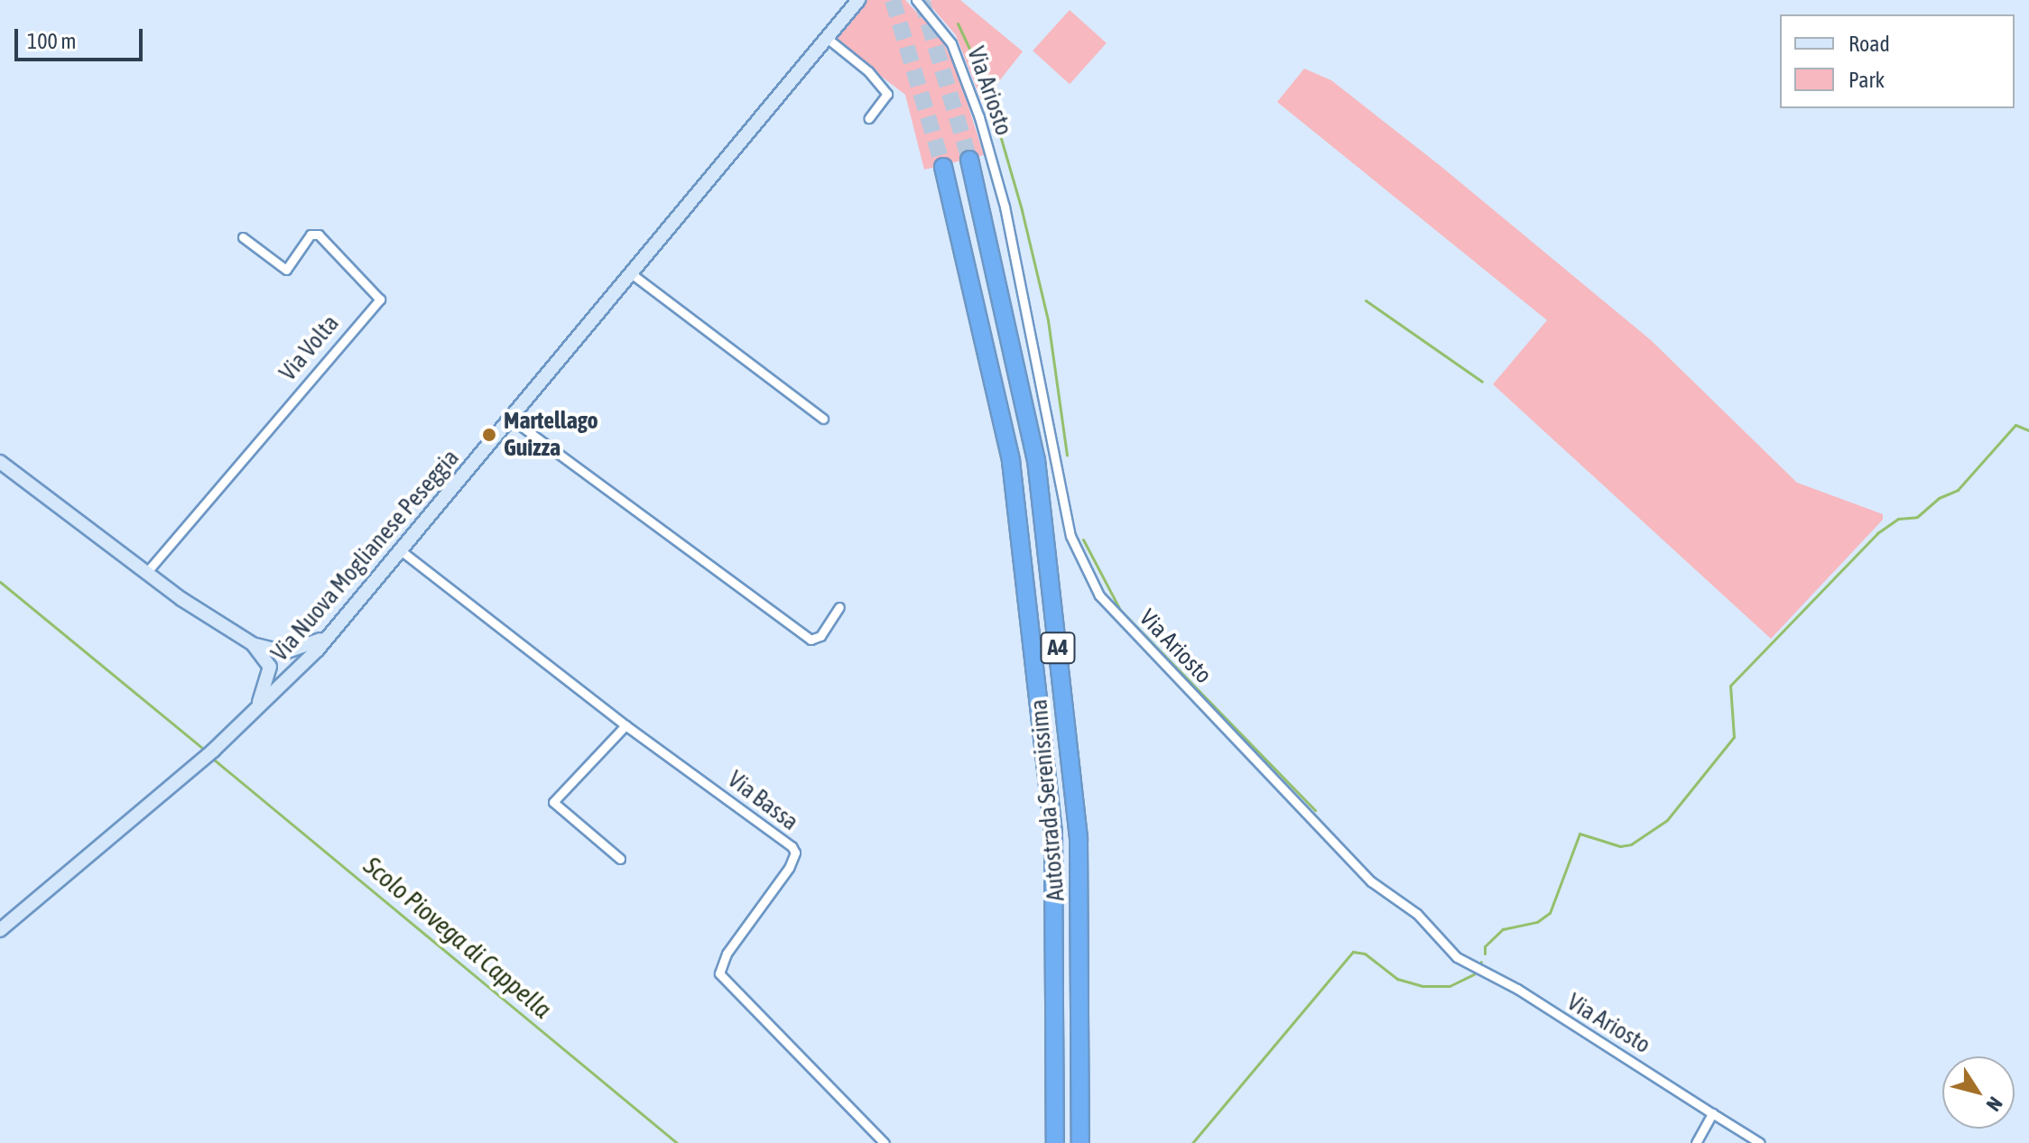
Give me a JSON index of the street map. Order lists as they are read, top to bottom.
{
  "streets": {
    "highway": ["A4", "Autostrada Serenissima"],
    "main road": ["Via Nuova Moglianese Peseggia"],
    "street": ["Via Ariosto", "Via Volta", "Via Bassa"]
  },
  "crossings": [
    ["Via Nuova Moglianese Peseggia", "Via Bassa"]
  ],
  "water": ["Scolo Piovega di Cappella"],
  "places": ["Martellago Guizza"],
  "legend": ["Road", "Park"],
  "scale_bar": "100 m",
  "north": "bottom right"
}
